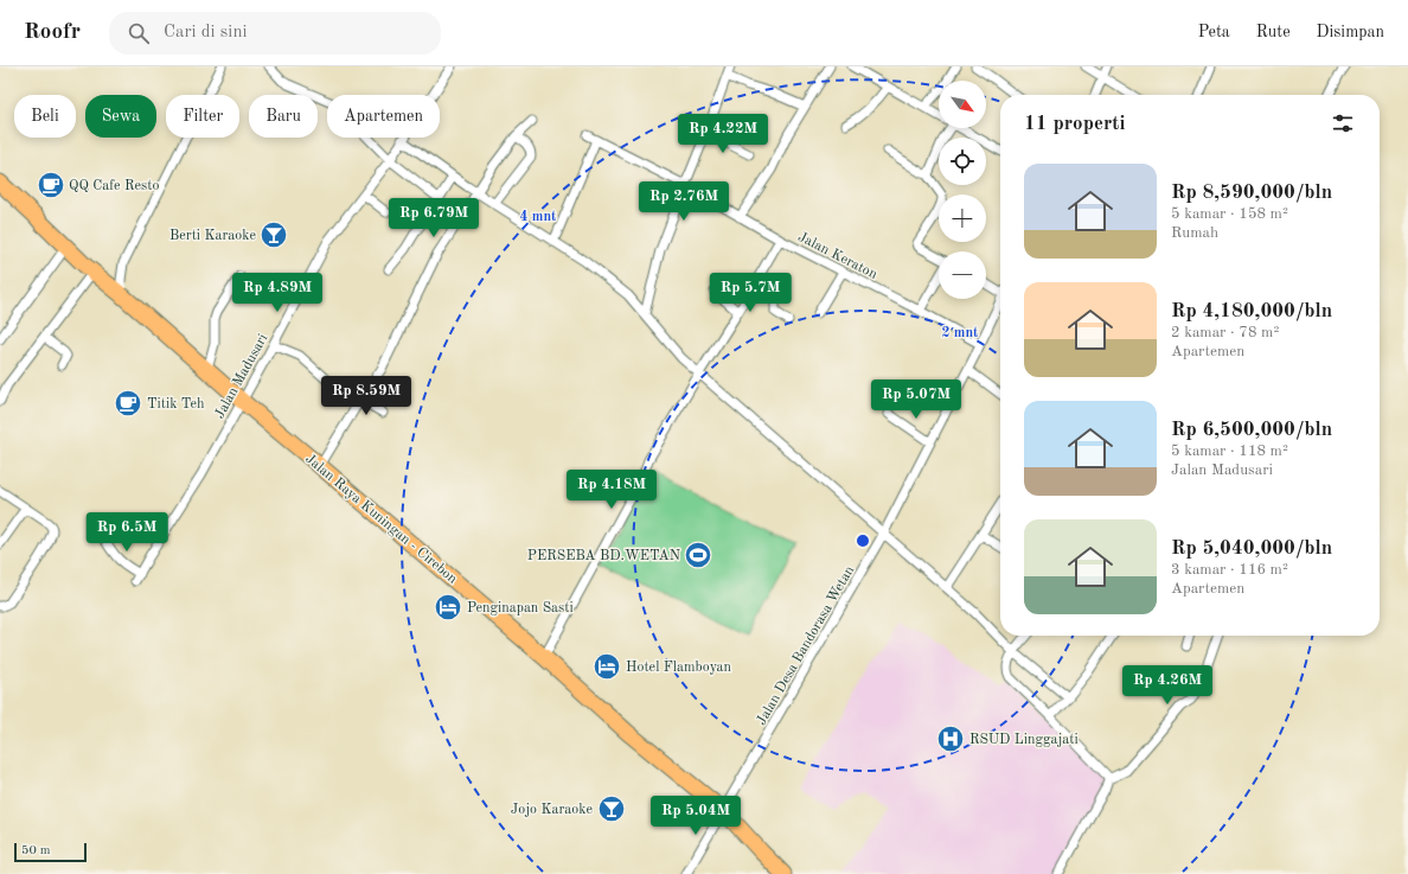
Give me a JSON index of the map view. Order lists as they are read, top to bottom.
{
  "streets": {
    "highway": ["Jalan Raya Kuningan - Cirebon"],
    "street": ["Jalan Keraton", "Jalan Madusari", "Jalan Desa Bandorasa Wetan"]
  },
  "crossings": [
    ["Jalan Keraton", "Jalan Desa Bandorasa Wetan"],
    ["Jalan Madusari", "Jalan Raya Kuningan - Cirebon"],
    ["Jalan Raya Kuningan - Cirebon", "Jalan Desa Bandorasa Wetan"]
  ],
  "places": {
    "cafe": ["QQ Cafe Resto", "Titik Teh"],
    "bar": ["Berti Karaoke", "Jojo Karaoke"],
    "sports": ["PERSEBA BD.WETAN"],
    "hotel": ["Penginapan Sasti", "Hotel Flamboyan"],
    "hospital": ["RSUD Linggajati"]
  },
  "scale_bar": "50 m",
  "north": "bottom right",
  "page": {
    "header": "Roofr",
    "search": "Cari di sini",
    "nav": ["Peta", "Rute", "Disimpan"],
    "map_buttons": ["+", "−"],
    "chip": [
      "Beli",
      "Sewa",
      "Filter",
      "Baru",
      "Apartemen"
    ],
    "heading": "11 properti",
    "price": [
      "Rp 4.22M",
      "Rp 2.76M",
      "Rp 6.79M",
      "Rp 4.89M",
      "Rp 5.7M",
      "Rp 8.59M",
      "Rp 5.07M",
      "Rp 4.18M",
      "Rp 6.5M",
      "Rp 4.26M",
      "Rp 5.04M"
    ],
    "list": [
      {
        "name": "Rp 8,590,000/bln",
        "note": "5 kamar · 158 m² · Rumah"
      },
      {
        "name": "Rp 4,180,000/bln",
        "note": "2 kamar · 78 m² · Apartemen"
      },
      {
        "name": "Rp 6,500,000/bln",
        "note": "5 kamar · 118 m² · Jalan Madusari"
      },
      {
        "name": "Rp 5,040,000/bln",
        "note": "3 kamar · 116 m² · Apartemen"
      }
    ],
    "scale": "50 m"
  },
  "rings": ["4 mnt", "2 mnt"]
}
